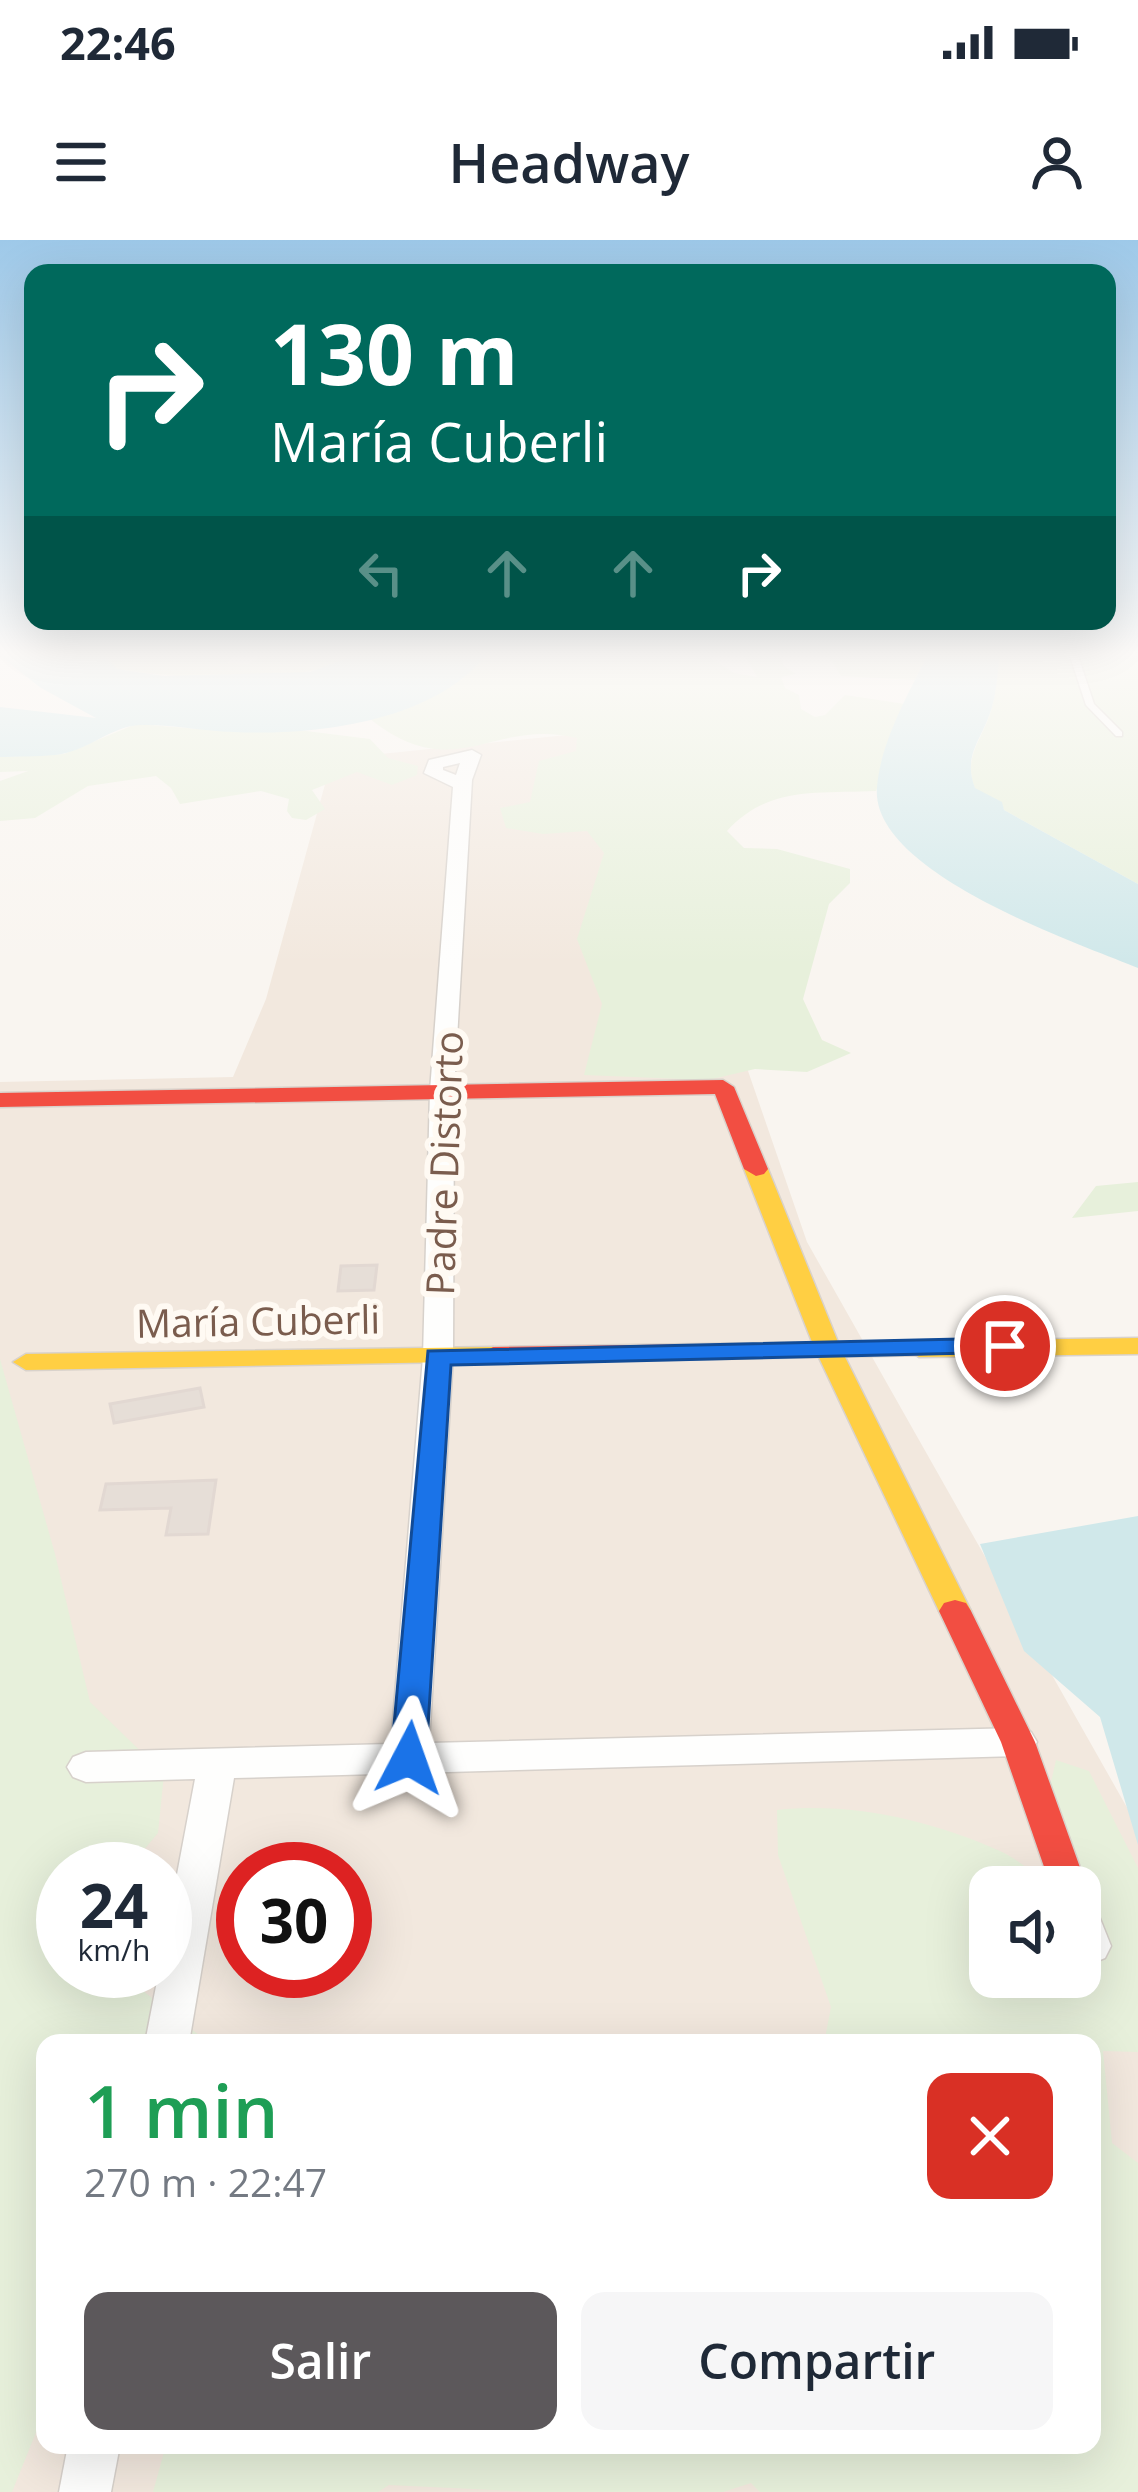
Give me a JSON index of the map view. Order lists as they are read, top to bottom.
{
  "streets": {
    "street": ["Padre Distorto", "María Cuberli"]
  },
  "crossings": [
    ["Padre Distorto", "María Cuberli"]
  ],
  "page": {
    "status": "22:46",
    "header": "Headway",
    "turn": ["130 m", "María Cuberli"],
    "speed": "24 km/h",
    "limit": "30",
    "heading": ["1 min", "270 m · 22:47"],
    "buttons": ["Salir", "Compartir"]
  }
}
